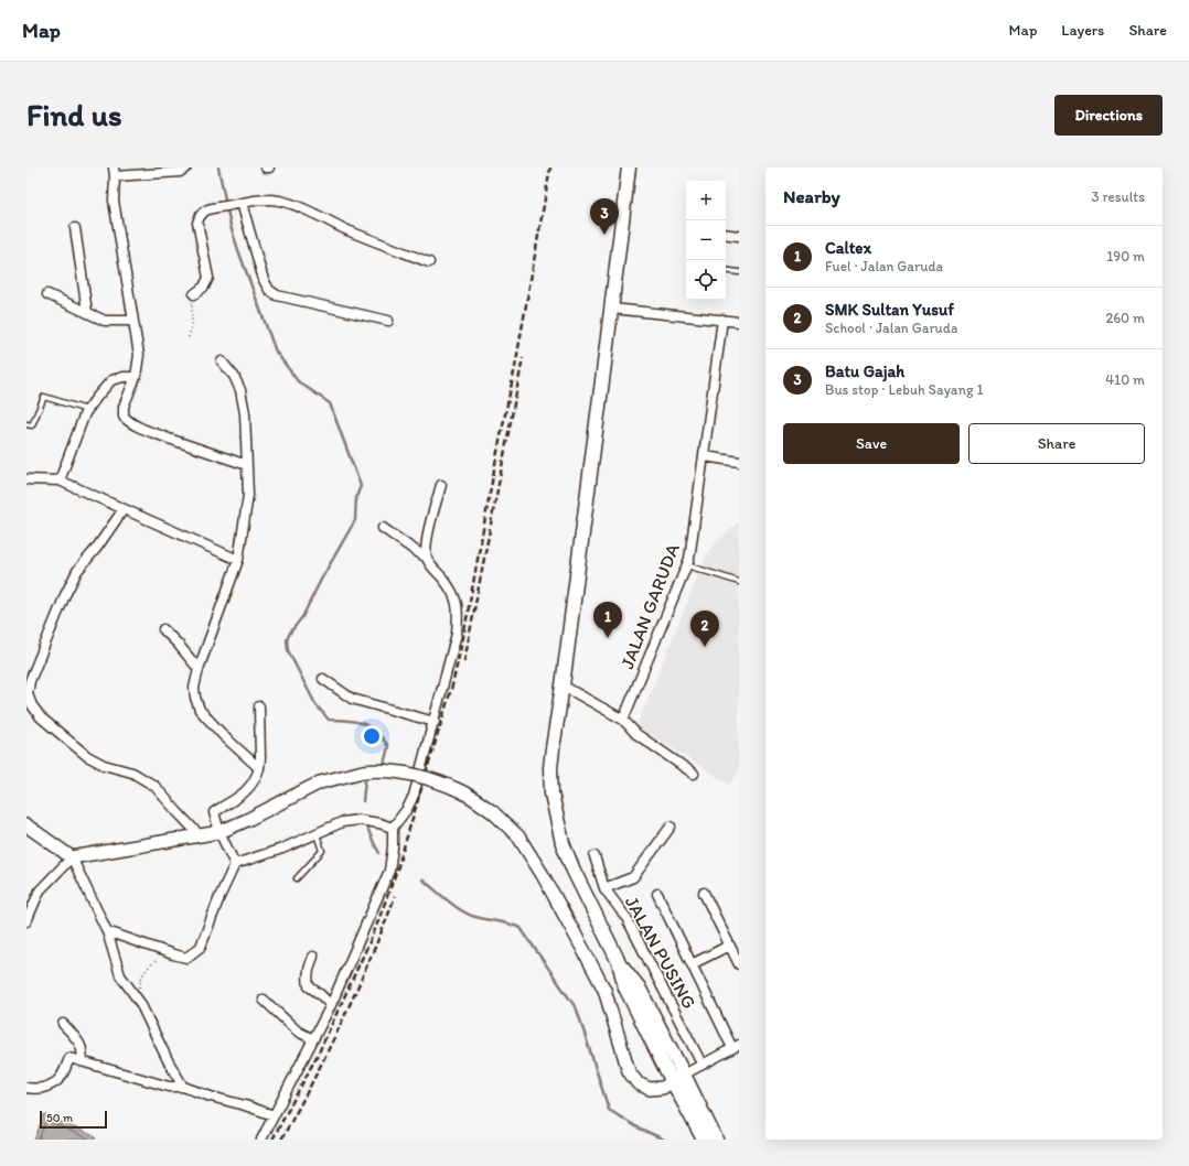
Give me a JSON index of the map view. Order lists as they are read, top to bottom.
{
  "streets": {
    "street": ["JALAN GARUDA", "JALAN PUSING"]
  },
  "scale_bar": "50 m",
  "page": {
    "header": "Map",
    "nav": ["Map", "Layers", "Share"],
    "buttons": [
      "Directions",
      ["Save", "Share"]
    ],
    "title": "Find us",
    "heading": ["Nearby", "3 results"],
    "map_buttons": ["+", "−"],
    "pins": ["3", "1", "2"],
    "list": [
      {
        "mark": "1",
        "name": "Caltex",
        "note": "Fuel · Jalan Garuda",
        "value": "190 m"
      },
      {
        "mark": "2",
        "name": "SMK Sultan Yusuf",
        "note": "School · Jalan Garuda",
        "value": "260 m"
      },
      {
        "mark": "3",
        "name": "Batu Gajah",
        "note": "Bus stop · Lebuh Sayang 1",
        "value": "410 m"
      }
    ],
    "scale": "50 m"
  }
}
